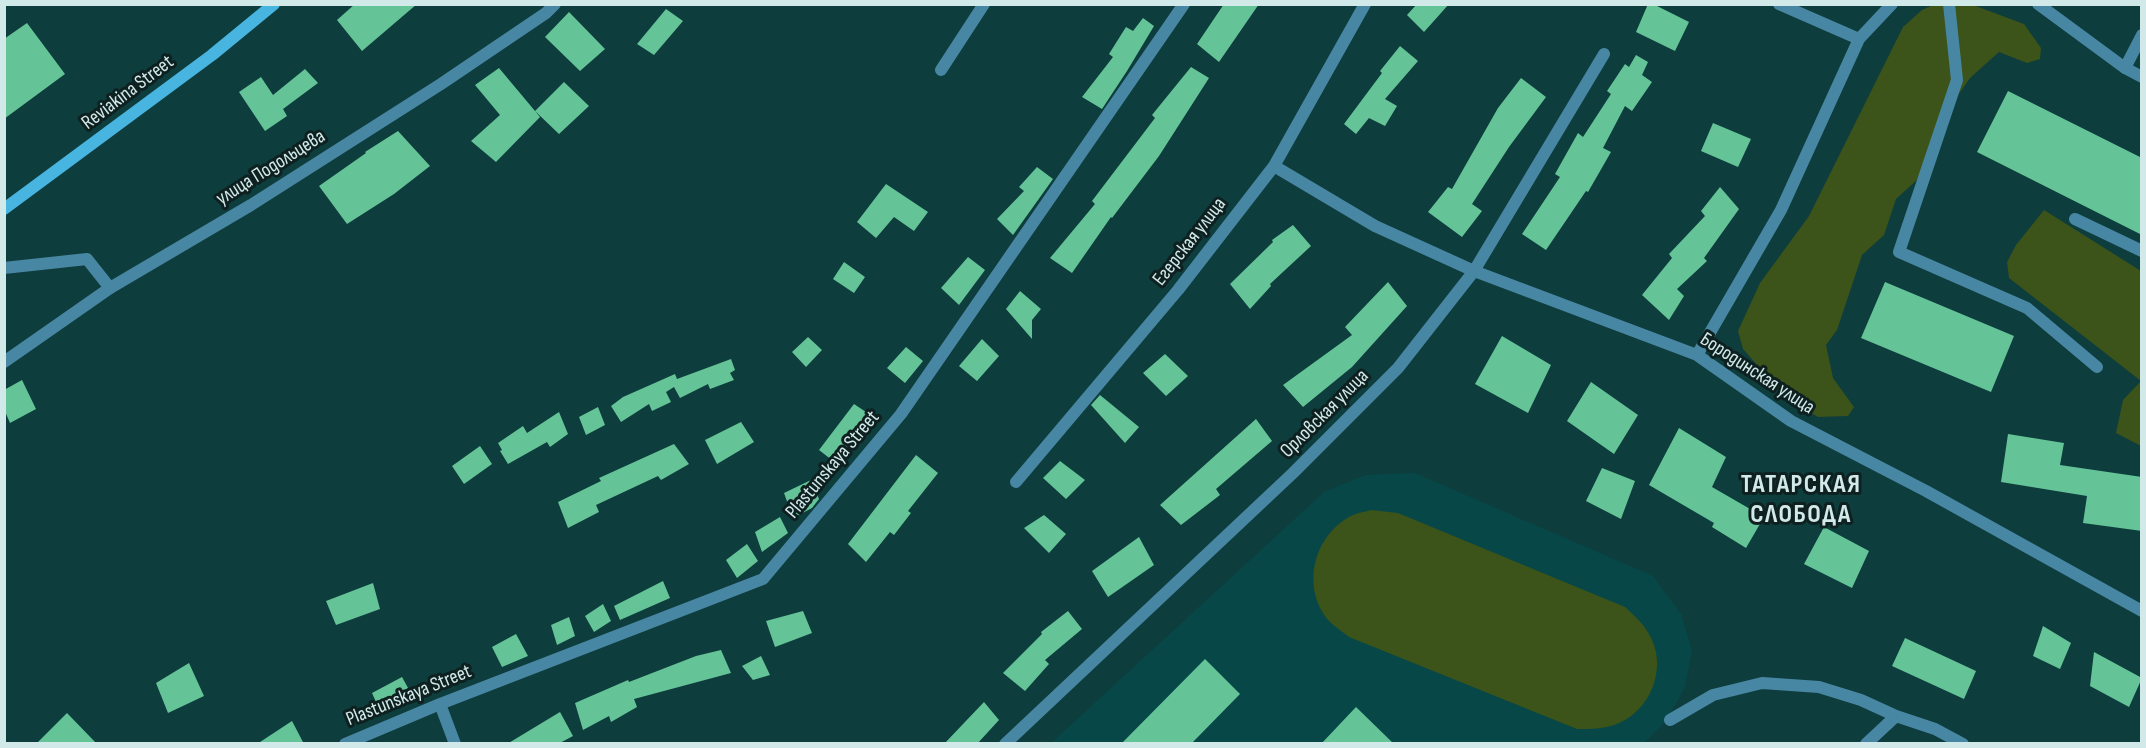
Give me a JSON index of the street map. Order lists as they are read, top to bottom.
{
  "streets": {
    "main road": ["Reviakina Street"],
    "street": [
      "улица Подольцева",
      "Егерская улица",
      "Бородинская улица",
      "Орловская улица",
      "Plastunskaya Street"
    ]
  },
  "crossings": [
    ["Егерская улица", "Бородинская улица"],
    ["Бородинская улица", "Орловская улица"]
  ],
  "districts": ["ТАТАРСКАЯ СЛОБОДА"]
}
